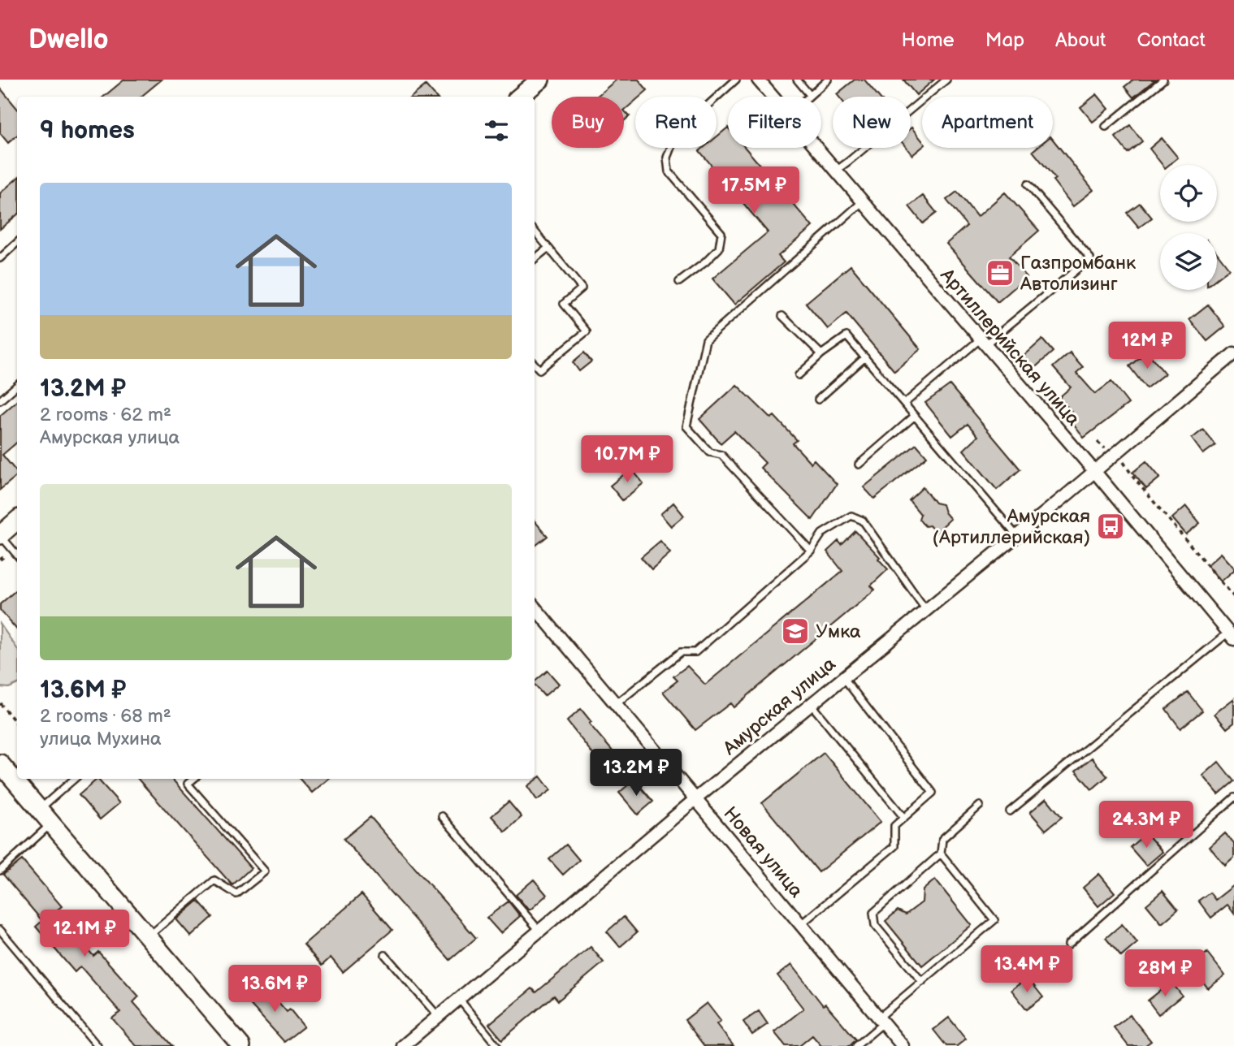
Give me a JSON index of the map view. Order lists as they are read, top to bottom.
{
  "streets": {
    "street": ["Артиллерийская улица", "Амурская улица", "Новая улица"]
  },
  "crossings": [
    ["Артиллерийская улица", "Амурская улица"],
    ["Амурская улица", "Новая улица"]
  ],
  "places": {
    "office": ["Газпромбанк Автолизинг"],
    "bus stop": ["Амурская (Артиллерийская)"],
    "school or university": ["Умка"]
  },
  "page": {
    "header": "Dwello",
    "nav": [
      "Home",
      "Map",
      "About",
      "Contact"
    ],
    "chip": [
      "Buy",
      "Rent",
      "Filters",
      "New",
      "Apartment"
    ],
    "heading": "9 homes",
    "list": [
      {
        "name": "13.2M ₽",
        "note": "2 rooms · 62 m² · Амурская улица"
      },
      {
        "name": "13.6M ₽",
        "note": "2 rooms · 68 m² · улица Мухина"
      }
    ],
    "price": [
      "17.5M ₽",
      "12M ₽",
      "10.7M ₽",
      "13.2M ₽",
      "24.3M ₽",
      "12.1M ₽",
      "13.4M ₽",
      "28M ₽",
      "13.6M ₽"
    ]
  }
}
